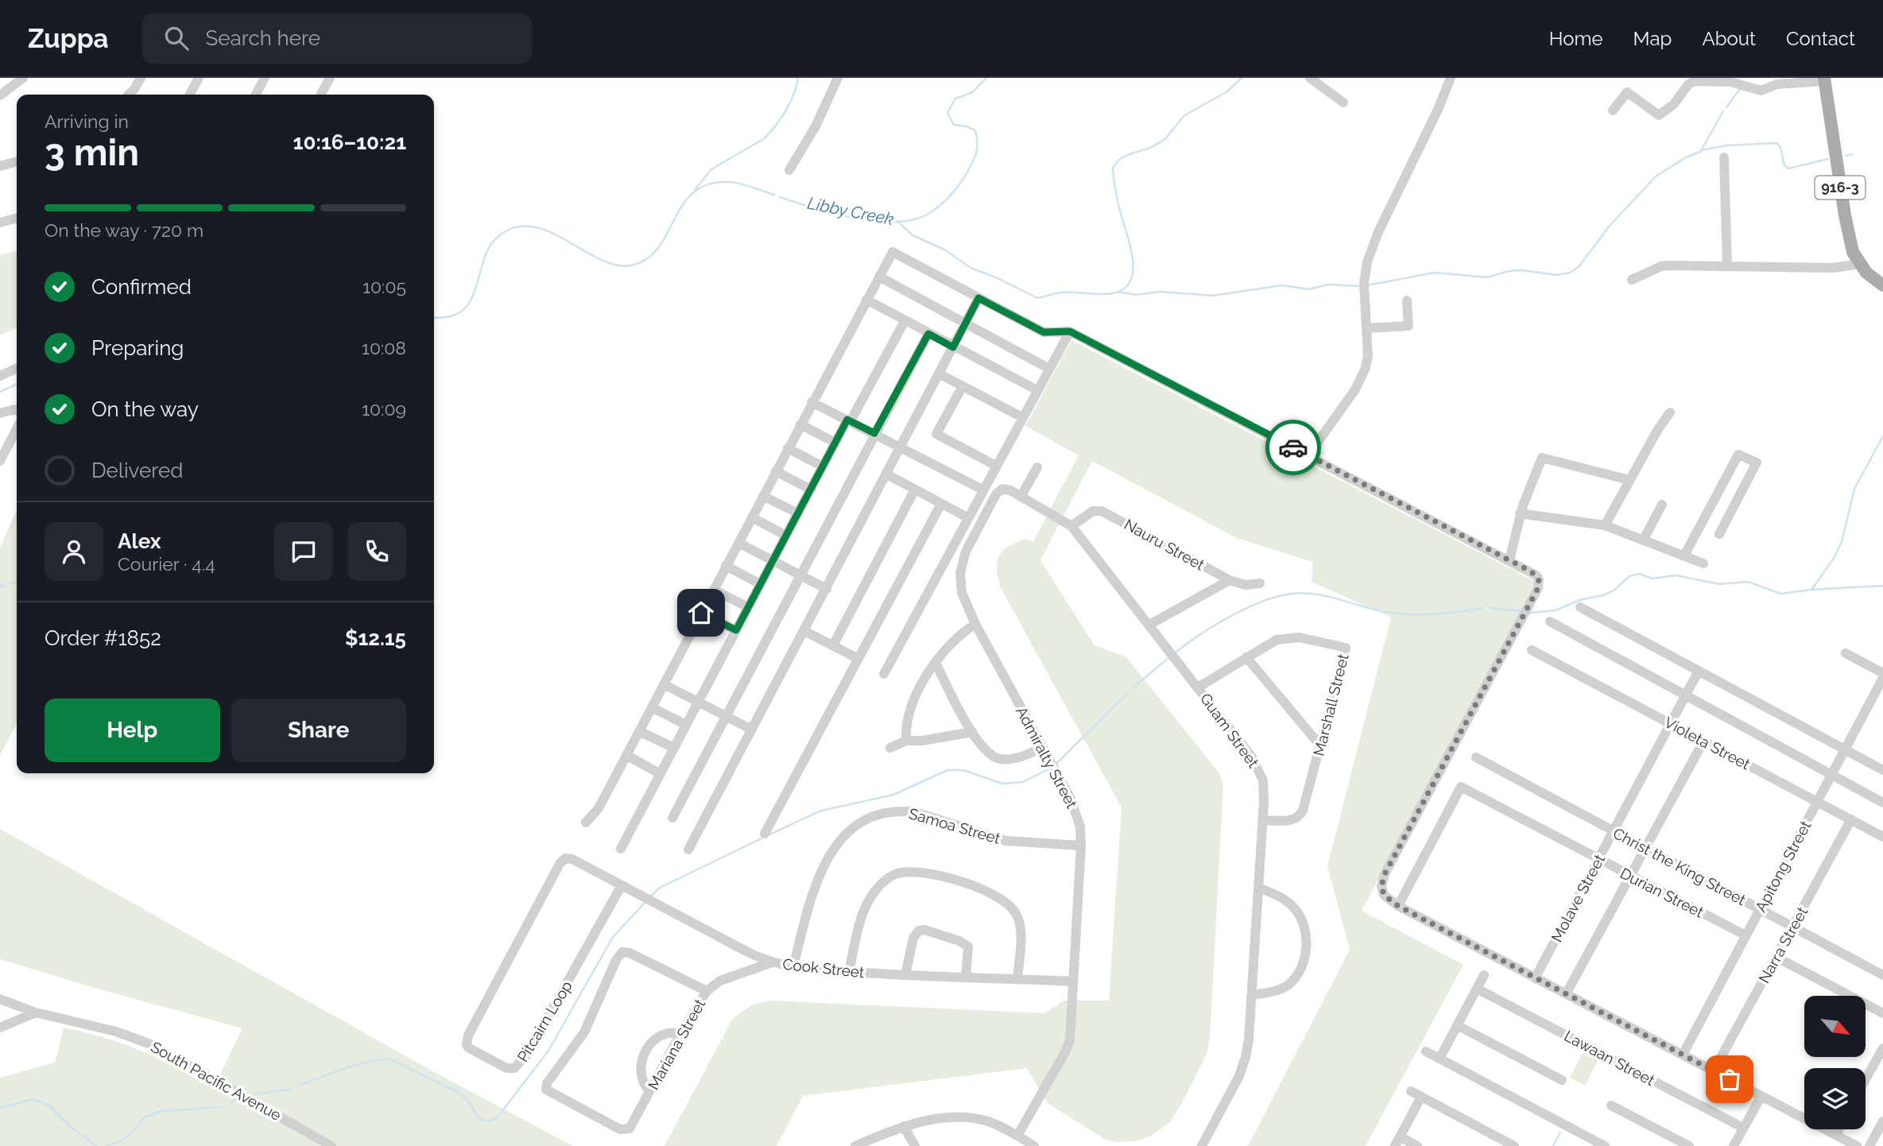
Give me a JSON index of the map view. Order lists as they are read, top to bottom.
{
  "streets": {
    "main road": ["916-3"],
    "street": [
      "Nauru Street",
      "Marshall Street",
      "Guam Street",
      "Violeta Street",
      "Admiralty Street",
      "Samoa Street",
      "Christ the King Street",
      "Apitong Street",
      "Durian Street",
      "Molave Street",
      "Narra Street",
      "Cook Street",
      "Pitcairn Loop",
      "Mariana Street",
      "Lawaan Street",
      "South Pacific Avenue"
    ]
  },
  "crossings": [
    ["Nauru Street", "Guam Street"],
    ["Marshall Street", "Guam Street"],
    ["Guam Street", "Admiralty Street"],
    ["Violeta Street", "Apitong Street"],
    ["Violeta Street", "Molave Street"],
    ["Violeta Street", "Narra Street"],
    ["Admiralty Street", "Samoa Street"],
    ["Admiralty Street", "Cook Street"],
    ["Samoa Street", "Cook Street"],
    ["Christ the King Street", "Apitong Street"],
    ["Christ the King Street", "Molave Street"],
    ["Christ the King Street", "Narra Street"],
    ["Apitong Street", "Durian Street"],
    ["Durian Street", "Molave Street"],
    ["Cook Street", "Pitcairn Loop"],
    ["Cook Street", "Mariana Street"]
  ],
  "water": ["Libby Creek"],
  "north": "bottom right",
  "page": {
    "header": "Zuppa",
    "search": "Search here",
    "nav": [
      "Home",
      "Map",
      "About",
      "Contact"
    ],
    "heading": ["3 min", "Arriving in", "10:16–10:21"],
    "panel": [
      "Alex",
      "Courier · 4.4",
      "Order #1852",
      "$12.15"
    ],
    "bar": "On the way · 720 m",
    "list": [
      ["Confirmed", "10:05"],
      ["Preparing", "10:08"],
      ["On the way", "10:09"],
      "Delivered"
    ],
    "buttons": ["Help", "Share"]
  }
}
